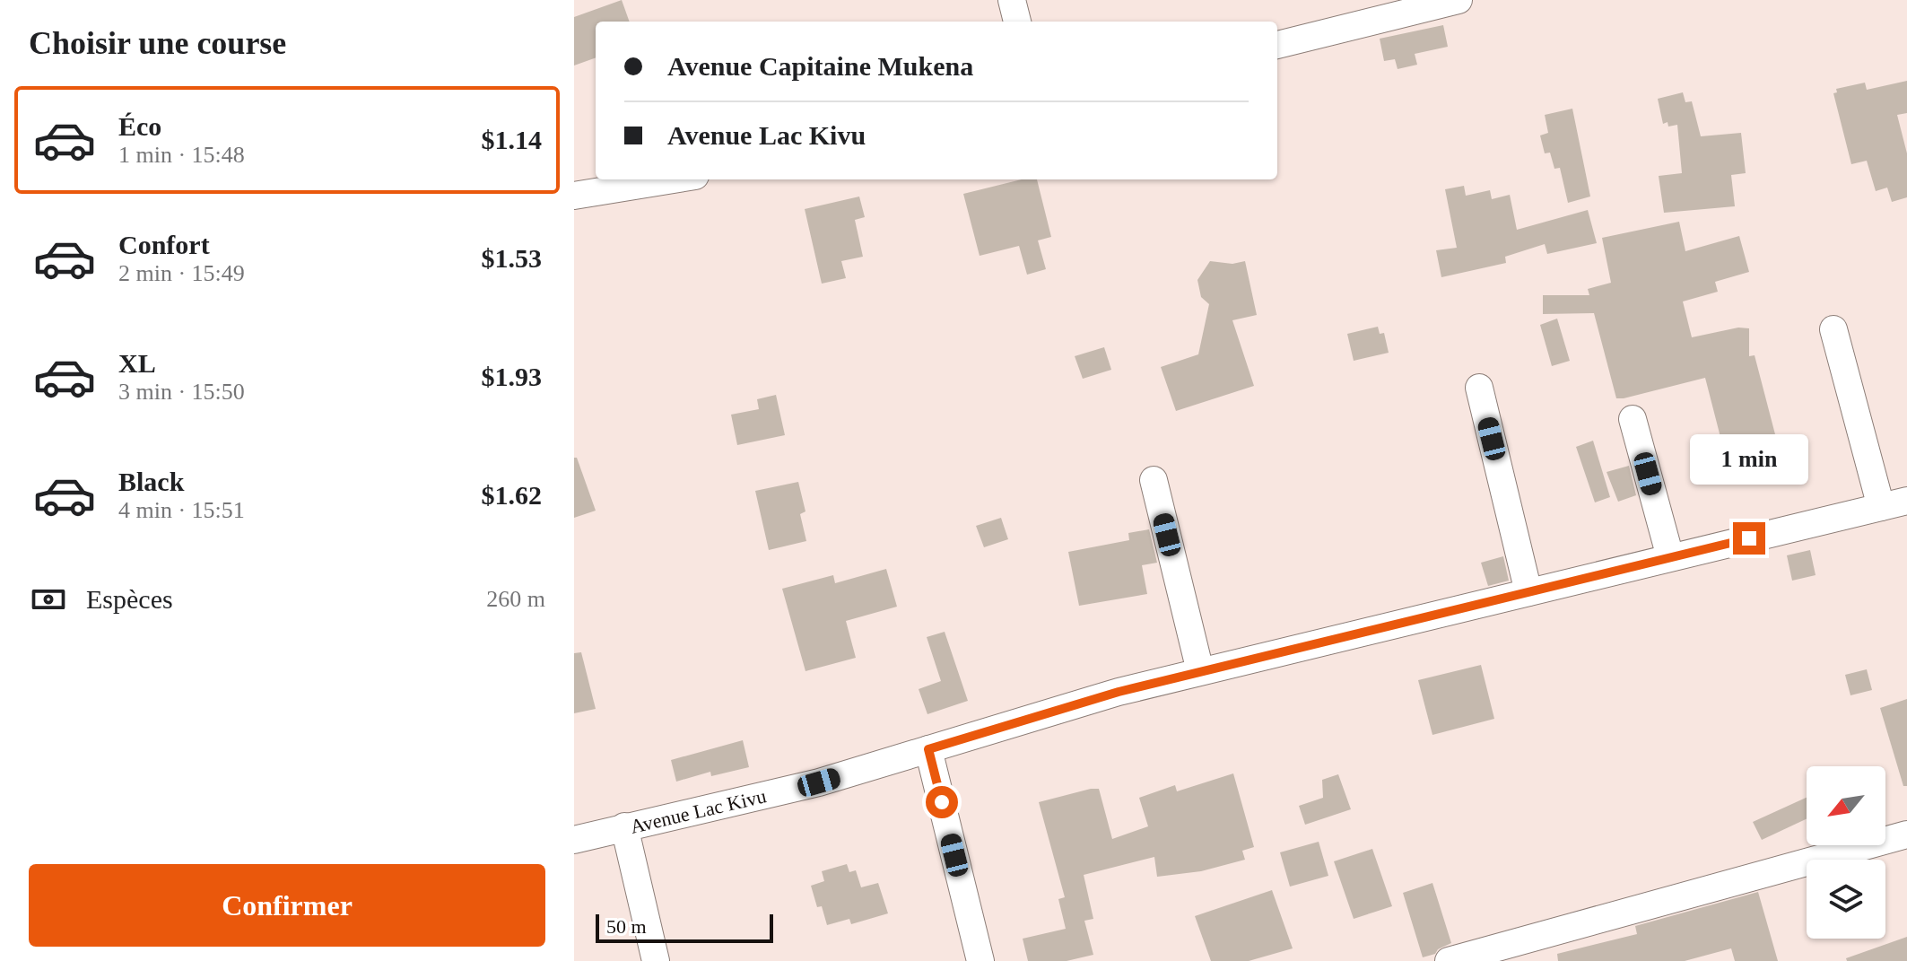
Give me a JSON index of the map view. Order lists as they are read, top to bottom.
{
  "streets": {
    "street": ["Avenue Lac Kivu"]
  },
  "scale_bar": "50 m",
  "north": "bottom left",
  "page": {
    "heading": "Choisir une course",
    "banner": ["Avenue Capitaine Mukena", "Avenue Lac Kivu"],
    "list": [
      {
        "name": "Éco",
        "note": "1 min · 15:48",
        "value": "$1.14"
      },
      {
        "name": "Confort",
        "note": "2 min · 15:49",
        "value": "$1.53"
      },
      {
        "name": "XL",
        "note": "3 min · 15:50",
        "value": "$1.93"
      },
      {
        "name": "Black",
        "note": "4 min · 15:51",
        "value": "$1.62"
      }
    ],
    "bubble": "1 min",
    "pay": ["Espèces", "260 m"],
    "buttons": "Confirmer",
    "scale": "50 m"
  }
}
